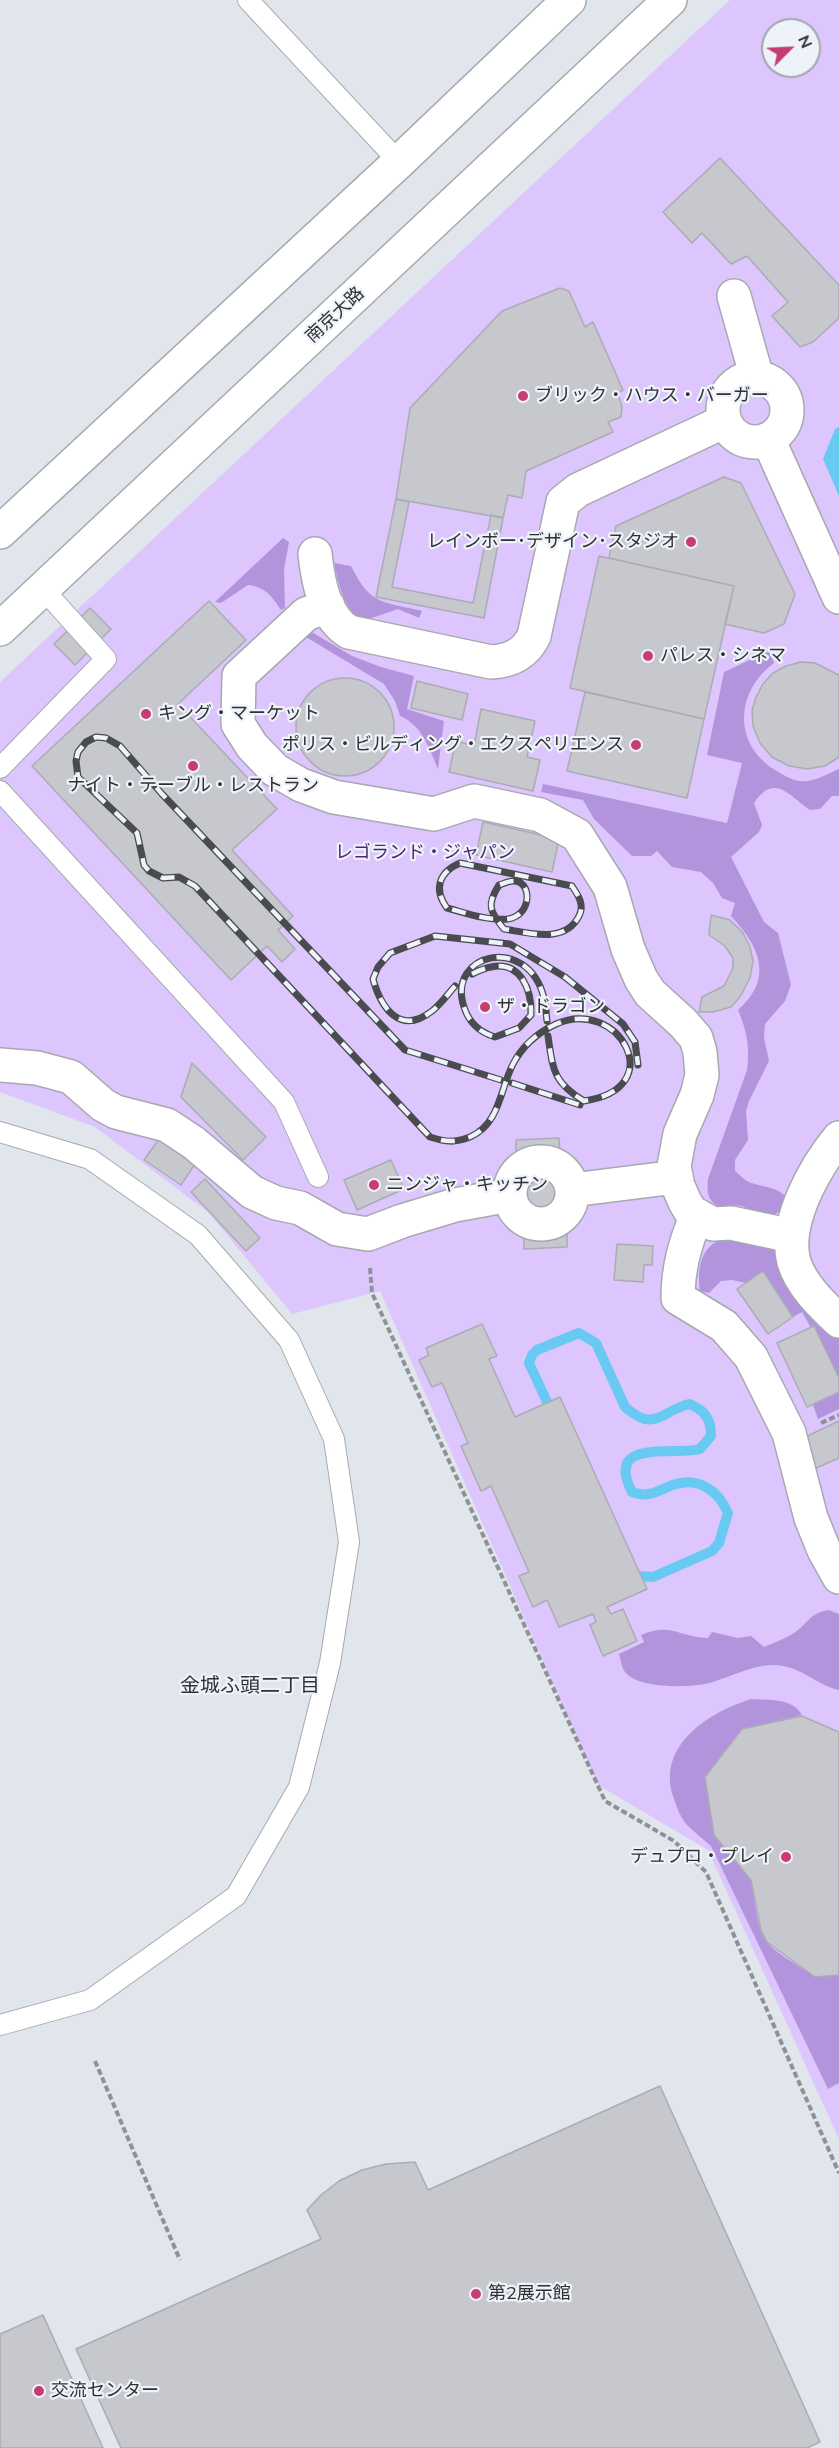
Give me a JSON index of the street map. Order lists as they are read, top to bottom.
{
  "streets": {
    "street": ["南京大路"]
  },
  "districts": ["金城ふ頭二丁目"],
  "parks": ["レゴランド・ジャパン"],
  "places": [
    "ブリック・ハウス・バーガー",
    "レインボー･デザイン･スタジオ",
    "パレス・シネマ",
    "キング・マーケット",
    "ポリス・ビルディング・エクスペリエンス",
    "ナイト・テーブル・レストラン",
    "ザ・ドラゴン",
    "ニンジャ・キッチン",
    "デュプロ・プレイ",
    "第2展示館",
    "交流センター"
  ],
  "north": "top right"
}
